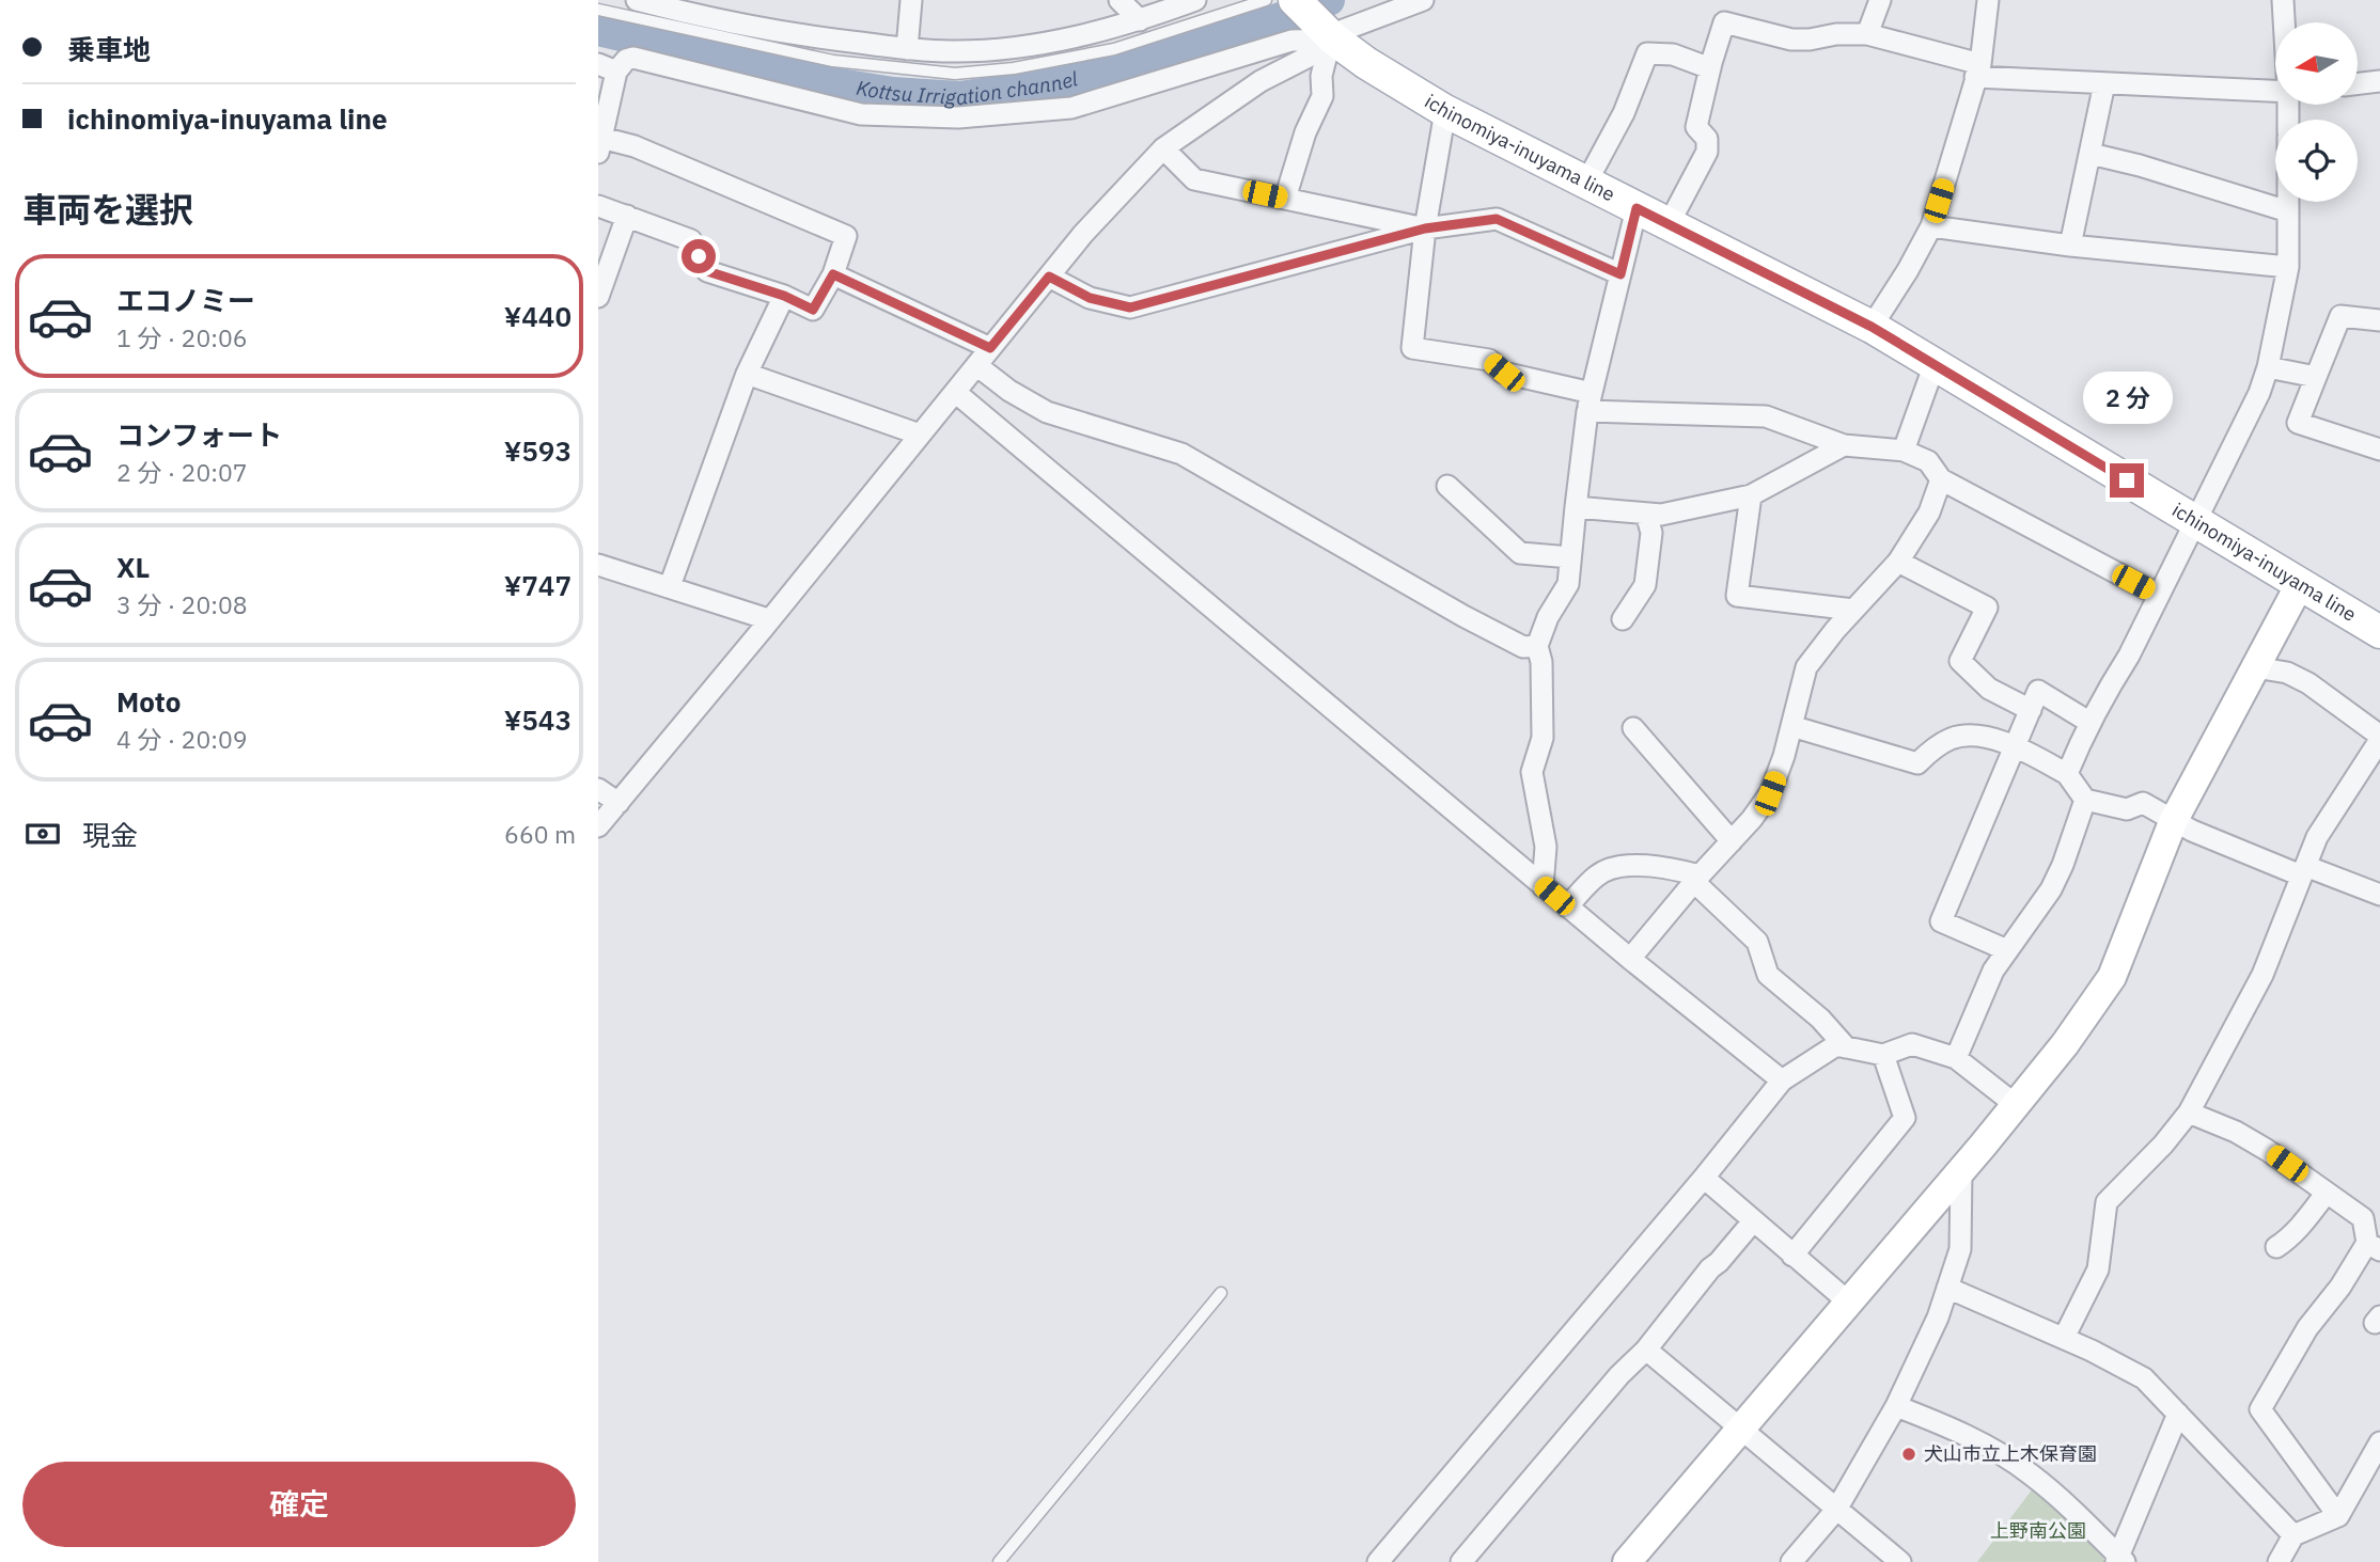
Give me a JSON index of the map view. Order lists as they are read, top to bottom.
{
  "streets": {
    "main road": ["ichinomiya-inuyama line"]
  },
  "water": ["Kottsu Irrigation channel"],
  "parks": ["上野南公園"],
  "places": ["犬山市立上木保育園"],
  "north": "left",
  "page": {
    "banner": ["乗車地", "ichinomiya-inuyama line"],
    "heading": "車両を選択",
    "list": [
      {
        "name": "エコノミー",
        "note": "1 分 · 20:06",
        "value": "¥440"
      },
      {
        "name": "コンフォート",
        "note": "2 分 · 20:07",
        "value": "¥593"
      },
      {
        "name": "XL",
        "note": "3 分 · 20:08",
        "value": "¥747"
      },
      {
        "name": "Moto",
        "note": "4 分 · 20:09",
        "value": "¥543"
      }
    ],
    "bubble": "2 分",
    "pay": ["現金", "660 m"],
    "buttons": "確定"
  }
}
